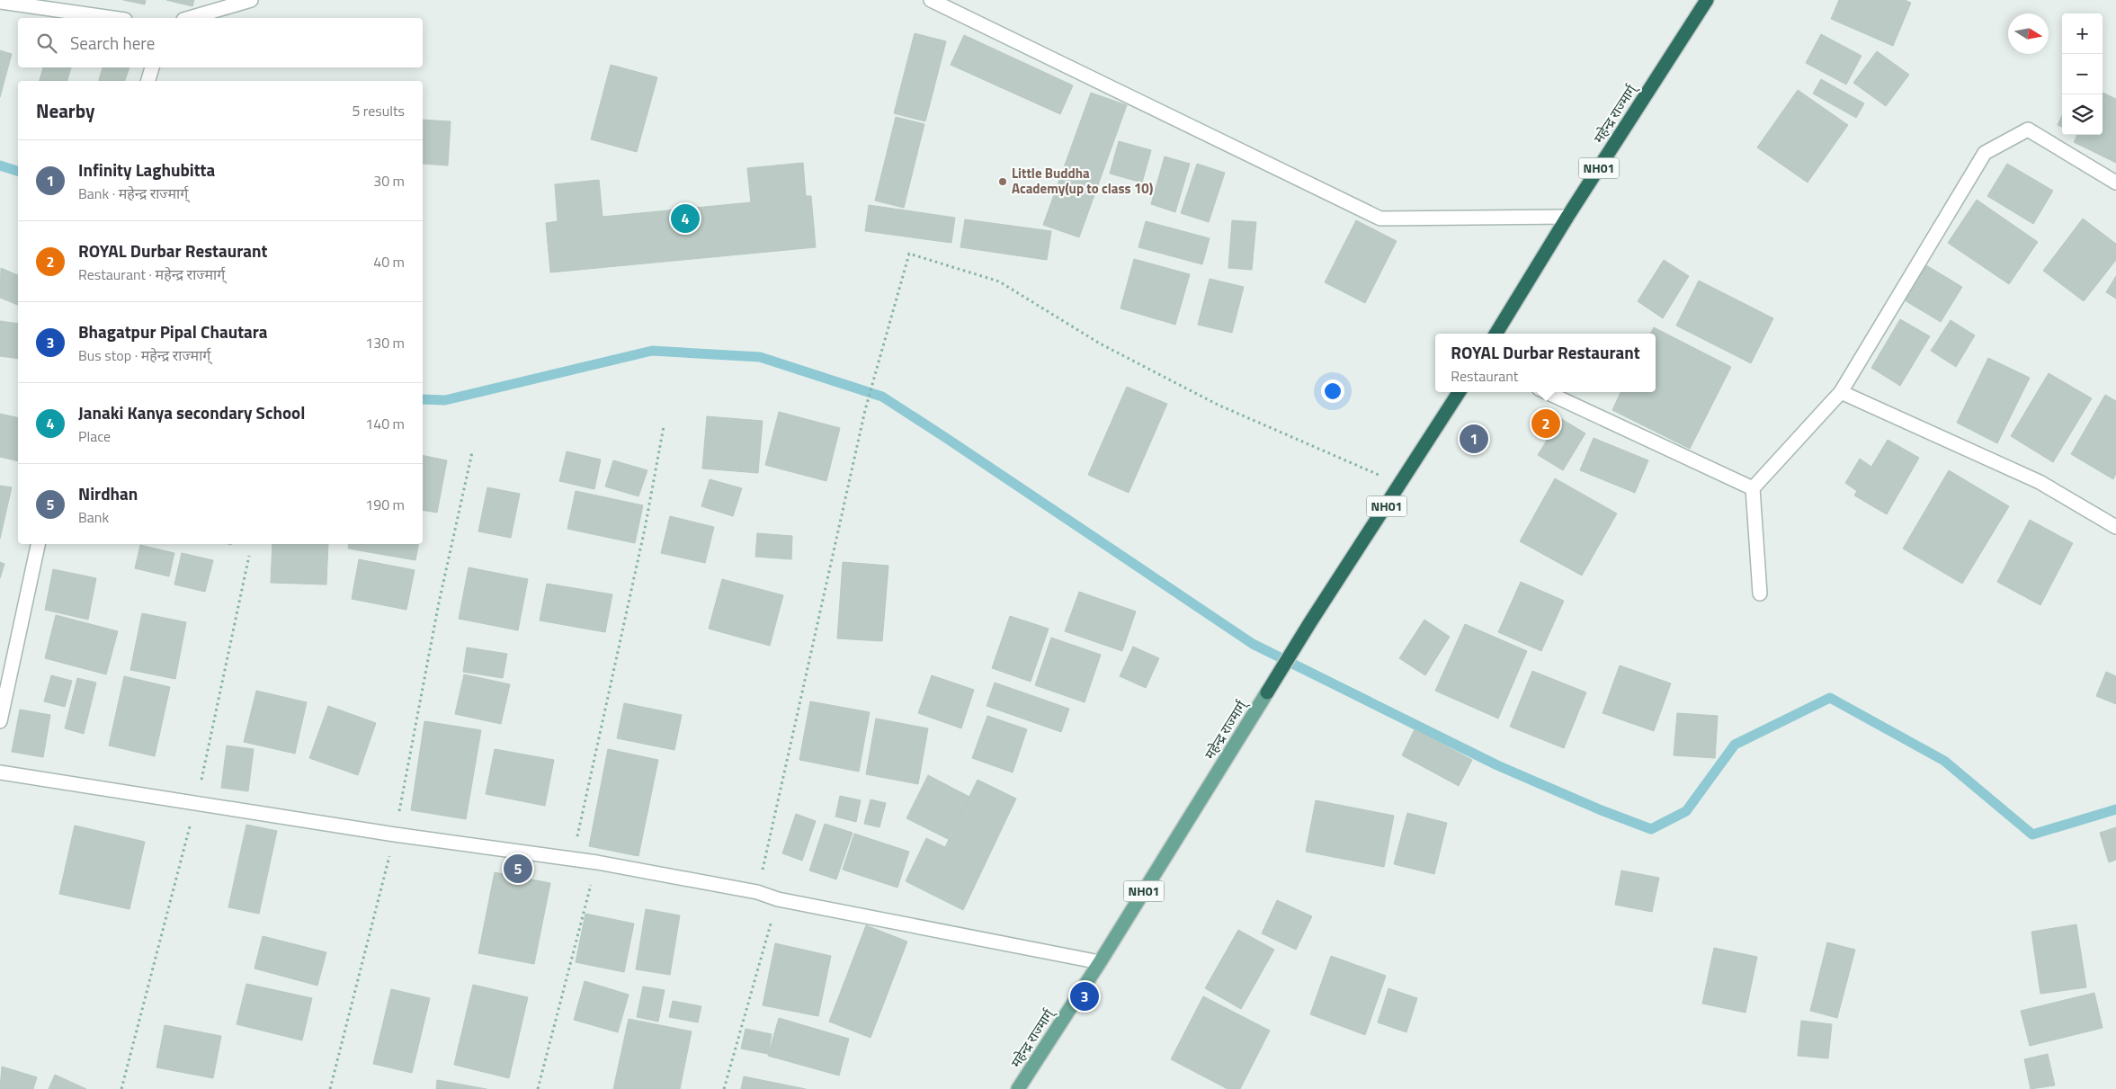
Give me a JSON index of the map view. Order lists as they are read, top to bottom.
{
  "streets": {
    "highway": ["महेन्द्र राज्मार्ग्", "NH01"]
  },
  "places": ["Little Buddha Academy(up to class 10)"],
  "north": "right",
  "page": {
    "map_buttons": ["+", "−"],
    "search": "Search here",
    "heading": ["Nearby", "5 results"],
    "list": [
      {
        "mark": "1",
        "name": "Infinity Laghubitta",
        "note": "Bank · महेन्द्र राज्मार्ग्",
        "value": "30 m"
      },
      {
        "mark": "2",
        "name": "ROYAL Durbar Restaurant",
        "note": "Restaurant · महेन्द्र राज्मार्ग्",
        "value": "40 m"
      },
      {
        "mark": "3",
        "name": "Bhagatpur Pipal Chautara",
        "note": "Bus stop · महेन्द्र राज्मार्ग्",
        "value": "130 m"
      },
      {
        "mark": "4",
        "name": "Janaki Kanya secondary School",
        "note": "Place",
        "value": "140 m"
      },
      {
        "mark": "5",
        "name": "Nirdhan",
        "note": "Bank",
        "value": "190 m"
      }
    ],
    "pins": [
      "4",
      "2",
      "1",
      "5",
      "3"
    ],
    "popup": ["ROYAL Durbar Restaurant", "Restaurant"]
  }
}
